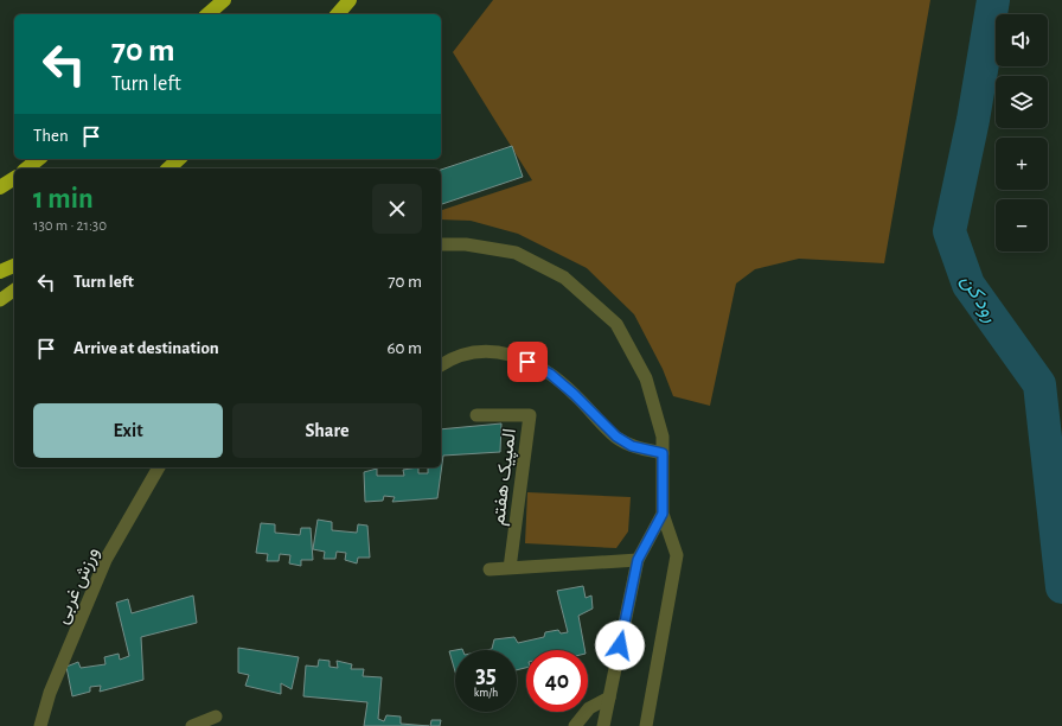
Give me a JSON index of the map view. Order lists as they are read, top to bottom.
{
  "streets": {
    "street": ["المپیک هفتم", "ورزش غربی"]
  },
  "water": ["رود کن"],
  "page": {
    "map_buttons": ["+", "−"],
    "turn": ["70 m", "Turn left"],
    "then": "Then",
    "heading": ["1 min", "130 m · 21:30"],
    "list": [
      {
        "name": "Turn left",
        "value": "70 m"
      },
      {
        "name": "Arrive at destination",
        "value": "60 m"
      }
    ],
    "buttons": ["Exit", "Share"],
    "speed": "35 km/h",
    "limit": "40"
  }
}
